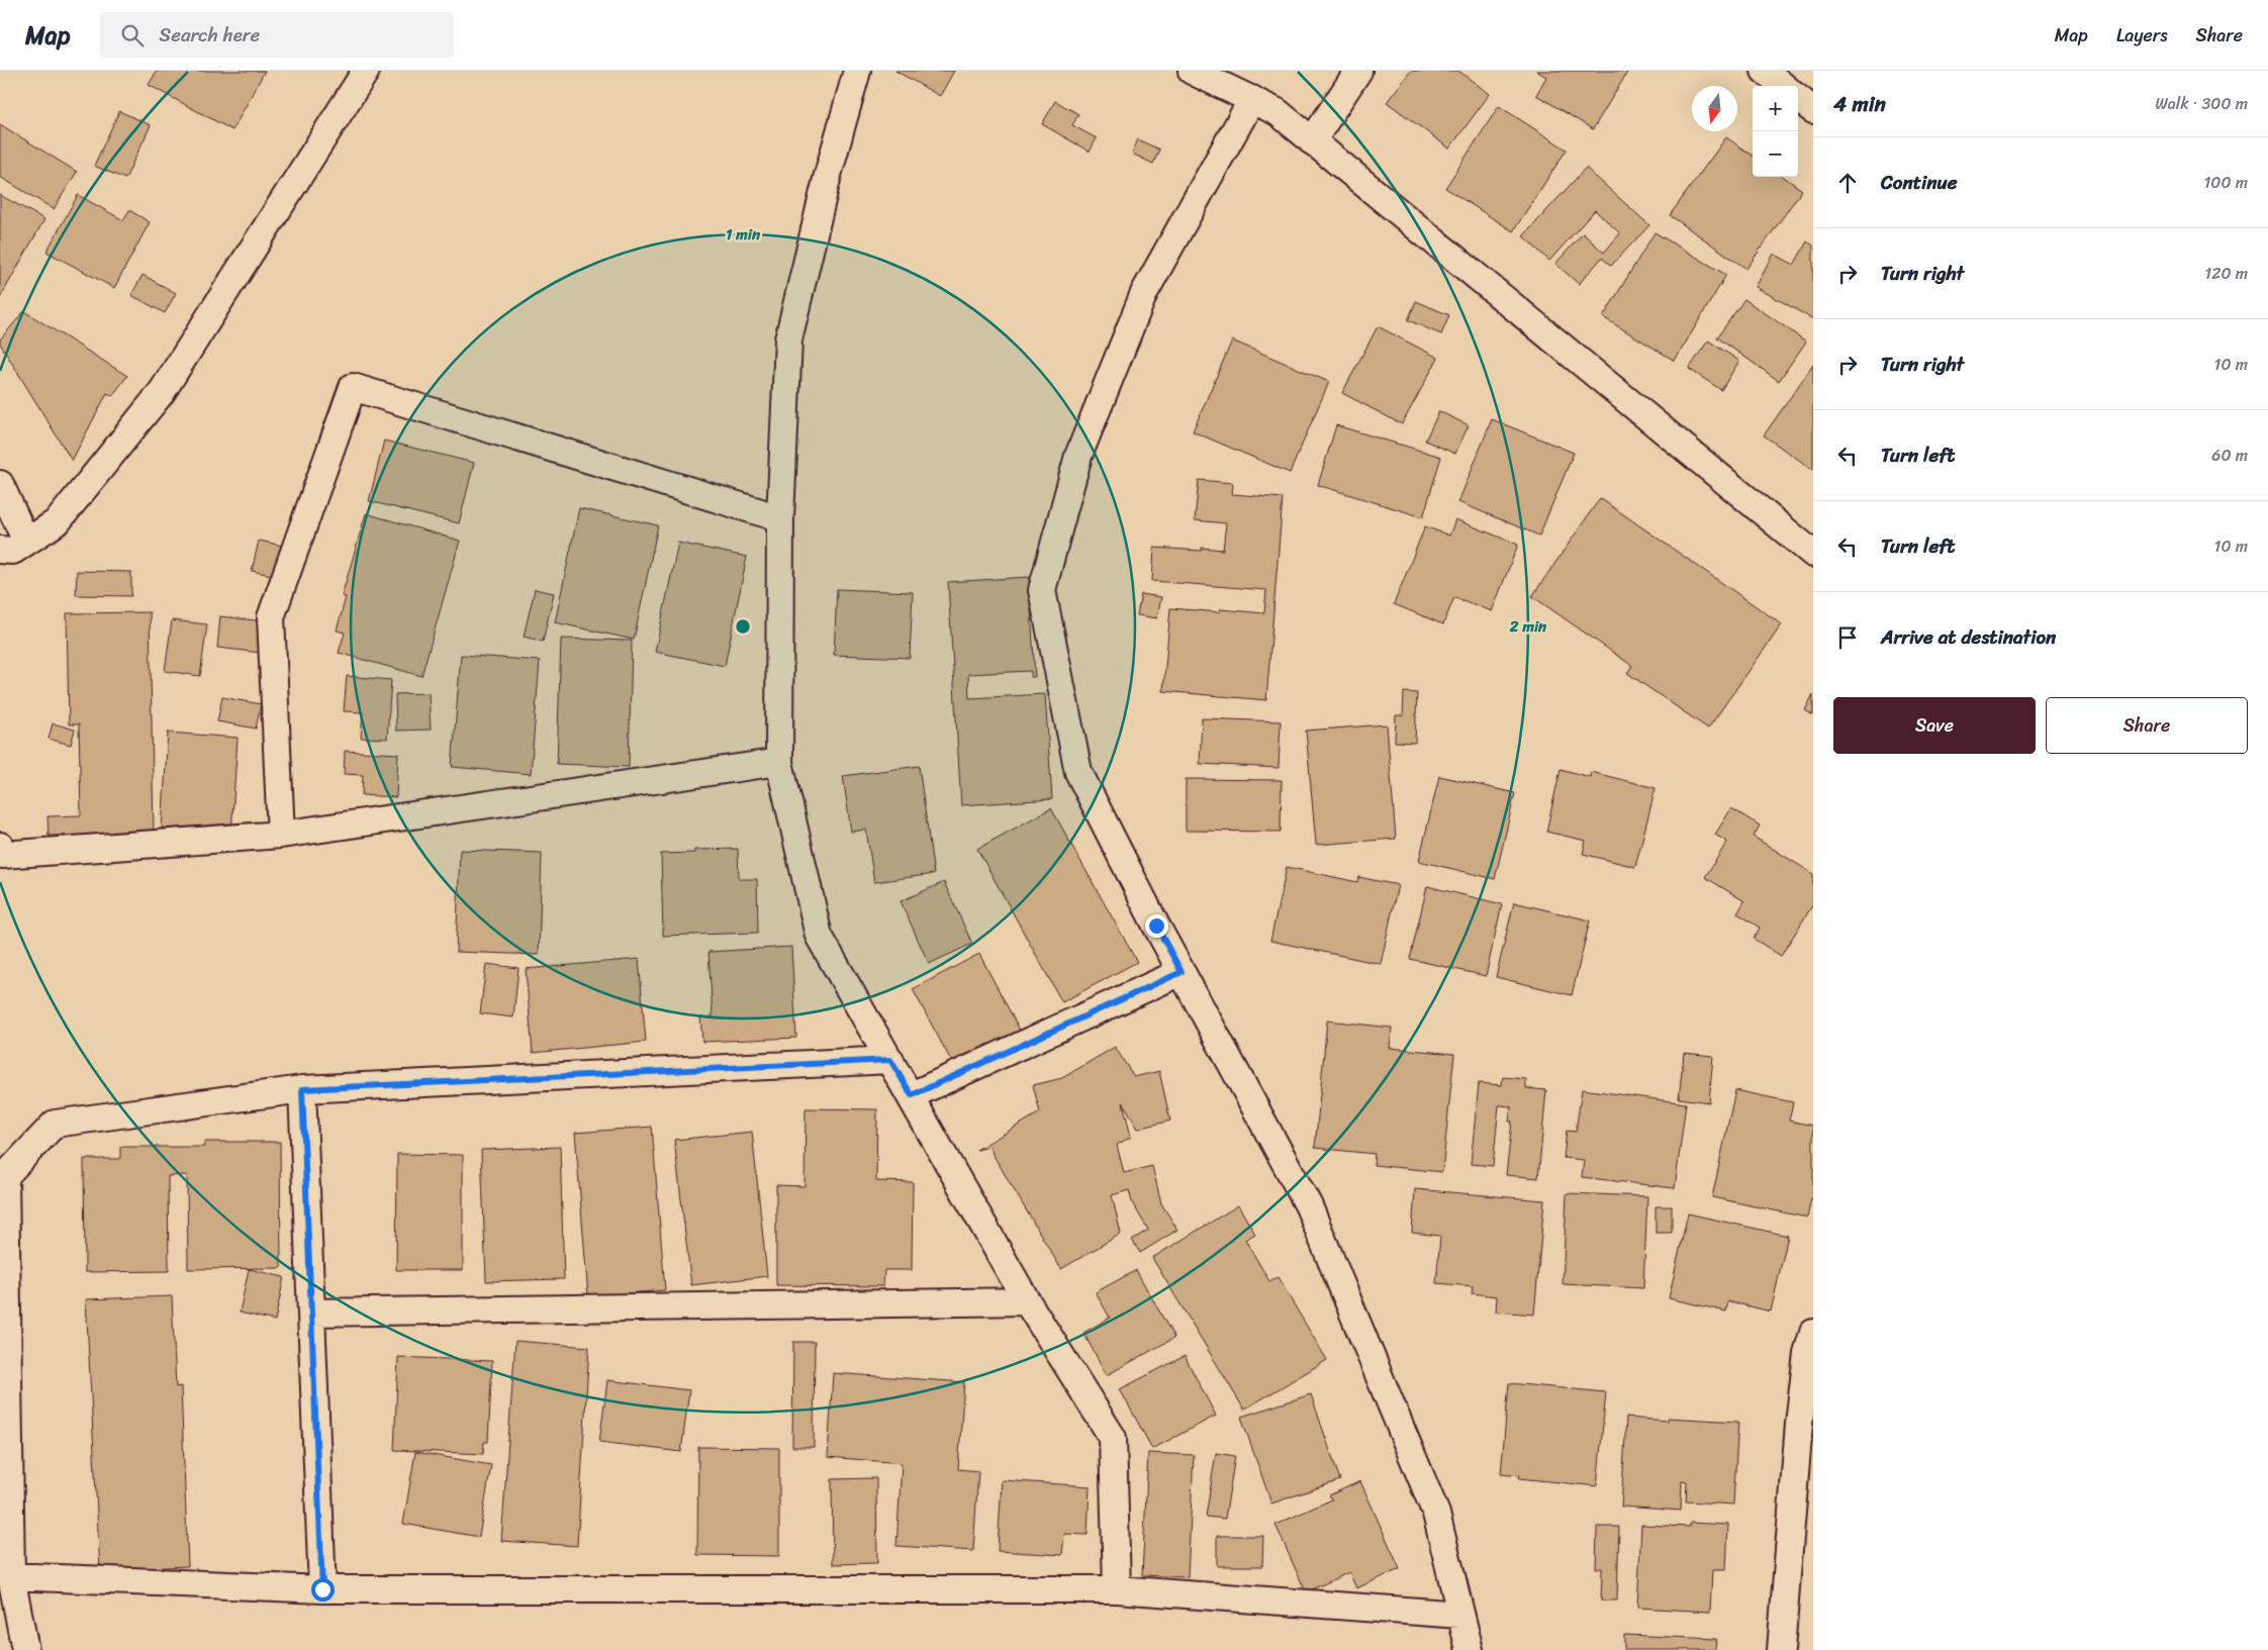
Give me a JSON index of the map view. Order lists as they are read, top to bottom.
{
  "north": "bottom",
  "page": {
    "header": "Map",
    "search": "Search here",
    "nav": ["Map", "Layers", "Share"],
    "heading": ["4 min", "Walk · 300 m"],
    "map_buttons": ["+", "−"],
    "list": [
      ["Continue", "100 m"],
      ["Turn right", "120 m"],
      ["Turn right", "10 m"],
      ["Turn left", "60 m"],
      ["Turn left", "10 m"],
      "Arrive at destination"
    ],
    "buttons": ["Save", "Share"]
  },
  "rings": ["1 min", "2 min"]
}
